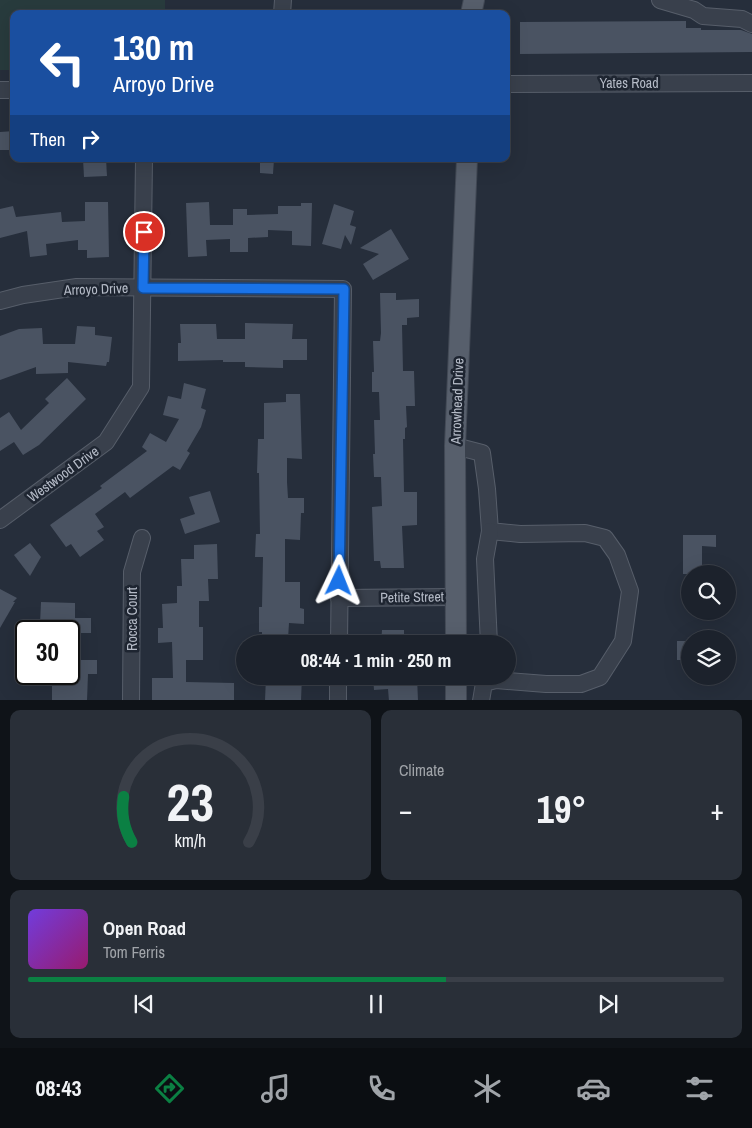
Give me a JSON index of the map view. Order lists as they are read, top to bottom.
{
  "streets": {
    "main road": ["Arrowhead Drive"],
    "street": [
      "Yates Road",
      "Arroyo Drive",
      "Westwood Drive",
      "Petite Street",
      "Rocca Court"
    ]
  },
  "crossings": [
    ["Arroyo Drive", "Westwood Drive"],
    ["Arroyo Drive", "Petite Street"],
    ["Arrowhead Drive", "Petite Street"]
  ],
  "page": {
    "turn": ["130 m", "Arroyo Drive"],
    "then": "Then",
    "limit": "30",
    "trip": "08:44 · 1 min · 250 m",
    "tile": "Climate",
    "heat": ["−", "19°", "+"],
    "song": ["Open Road", "Tom Ferris"],
    "tabs": "08:43",
    "gauge": ["23", "km/h"]
  }
}
